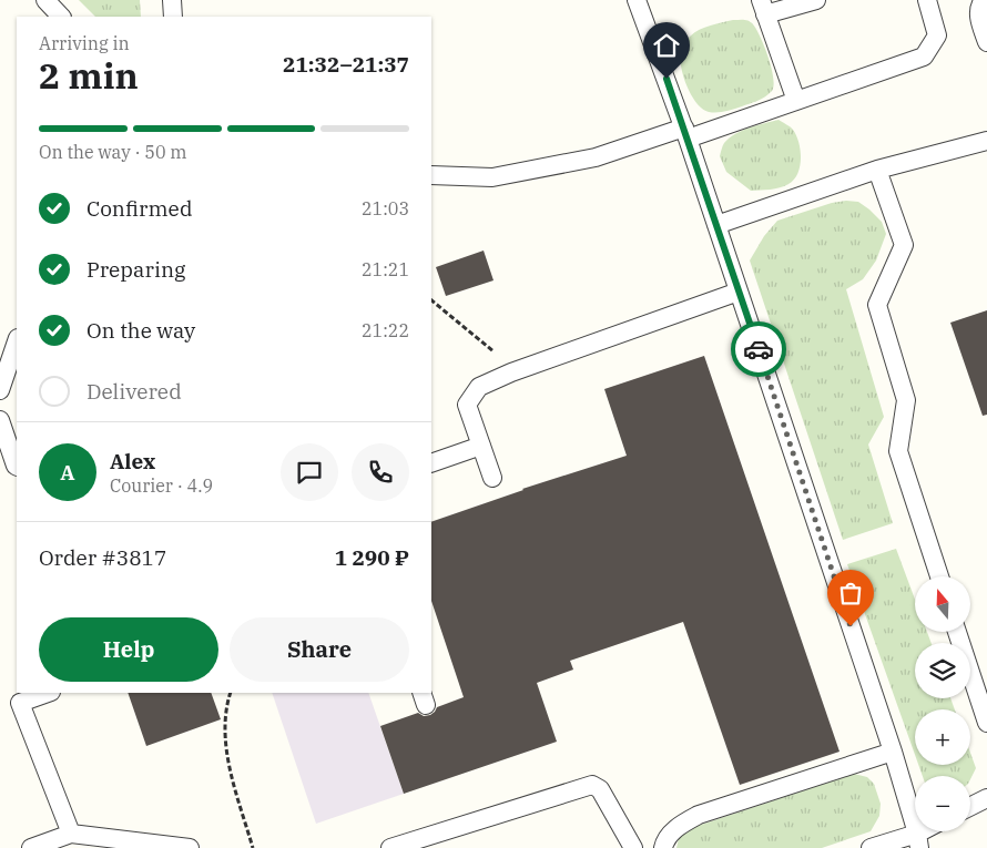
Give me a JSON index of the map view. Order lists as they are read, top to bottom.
{
  "north": "top",
  "page": {
    "heading": ["2 min", "Arriving in", "21:32–21:37"],
    "panel": [
      "Alex",
      "Courier · 4.9",
      "Order #3817",
      "1 290 ₽"
    ],
    "bar": "On the way · 50 m",
    "list": [
      ["Confirmed", "21:03"],
      ["Preparing", "21:21"],
      ["On the way", "21:22"],
      "Delivered"
    ],
    "round": "A",
    "map_buttons": ["+", "−"],
    "buttons": ["Help", "Share"]
  }
}
